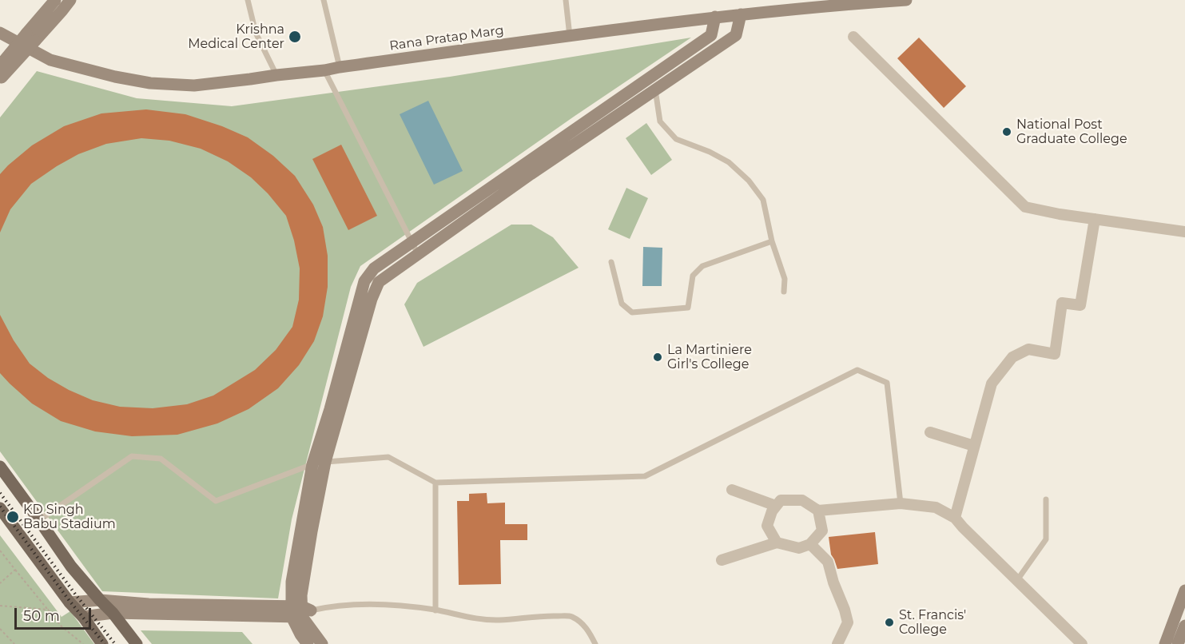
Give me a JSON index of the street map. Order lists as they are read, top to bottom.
{
  "streets": {
    "street": ["Rana Pratap Marg"]
  },
  "places": [
    "Krishna Medical Center",
    "National Post Graduate College",
    "La Martiniere Girl's College",
    "KD Singh Babu Stadium",
    "St. Francis' College"
  ],
  "scale_bar": "50 m"
}
